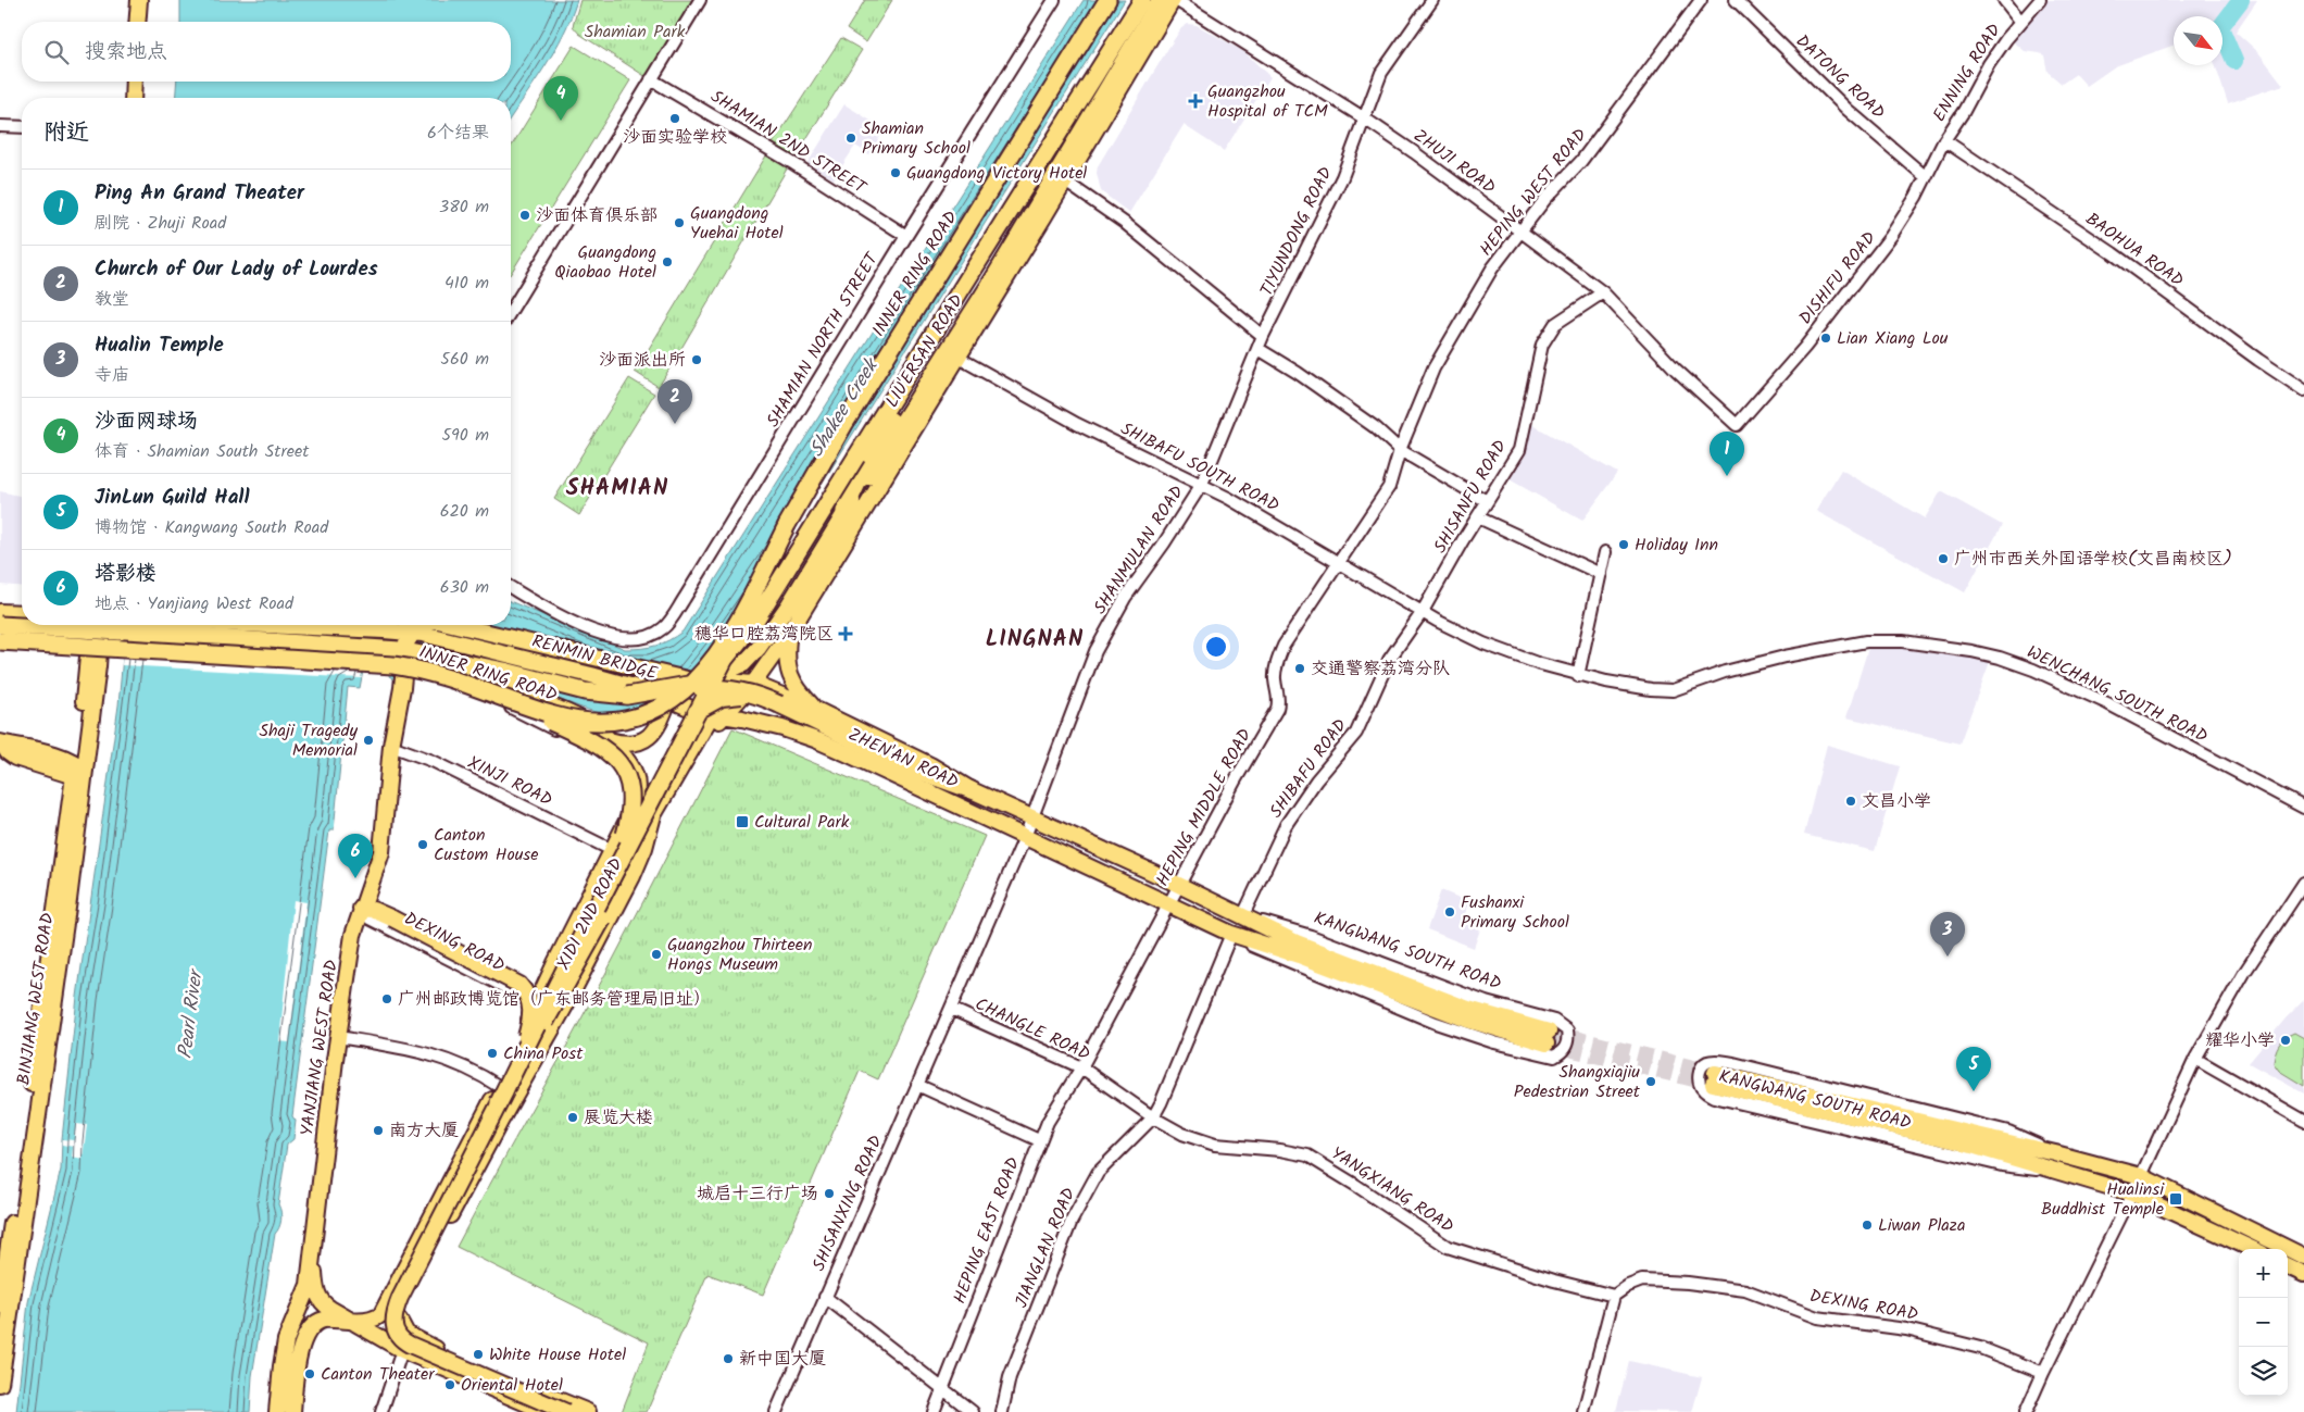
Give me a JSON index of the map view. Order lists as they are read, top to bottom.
{
  "streets": {
    "highway": ["INNER RING ROAD"],
    "main road": [
      "LIU'ERSAN ROAD",
      "RENMIN BRIDGE",
      "ZHEN'AN ROAD",
      "XIDI 2ND ROAD",
      "KANGWANG SOUTH ROAD",
      "BINJIANG WEST ROAD",
      "YANJIANG WEST ROAD"
    ],
    "street": [
      "ENNING ROAD",
      "DATONG ROAD",
      "SHAMIAN 2ND STREET",
      "ZHUJI ROAD",
      "HEPING WEST ROAD",
      "TIYUNDONG ROAD",
      "BAOHUA ROAD",
      "DISHIFU ROAD",
      "SHAMIAN NORTH STREET",
      "SHIBAFU SOUTH ROAD",
      "SHISANFU ROAD",
      "SHANMULAN ROAD",
      "WENCHANG SOUTH ROAD",
      "SHIBAFU ROAD",
      "XINJI ROAD",
      "HEPING MIDDLE ROAD",
      "DEXING ROAD",
      "CHANGLE ROAD",
      "YANGXIANG ROAD",
      "SHISANXING ROAD",
      "HEPING EAST ROAD",
      "JIANGLAN ROAD"
    ]
  },
  "crossings": [
    ["ENNING ROAD", "BAOHUA ROAD"],
    ["ENNING ROAD", "DISHIFU ROAD"],
    ["DATONG ROAD", "DISHIFU ROAD"],
    ["SHAMIAN 2ND STREET", "SHAMIAN NORTH STREET"],
    ["ZHUJI ROAD", "HEPING WEST ROAD"],
    ["ZHUJI ROAD", "TIYUNDONG ROAD"],
    ["ZHUJI ROAD", "DISHIFU ROAD"],
    ["ZHUJI ROAD", "LIU'ERSAN ROAD"],
    ["ZHUJI ROAD", "SHISANFU ROAD"],
    ["HEPING WEST ROAD", "SHIBAFU SOUTH ROAD"],
    ["HEPING WEST ROAD", "HEPING MIDDLE ROAD"],
    ["TIYUNDONG ROAD", "SHIBAFU SOUTH ROAD"],
    ["TIYUNDONG ROAD", "SHANMULAN ROAD"],
    ["BAOHUA ROAD", "DISHIFU ROAD"],
    ["INNER RING ROAD", "YANJIANG WEST ROAD"],
    ["LIU'ERSAN ROAD", "SHIBAFU SOUTH ROAD"],
    ["LIU'ERSAN ROAD", "RENMIN BRIDGE"],
    ["LIU'ERSAN ROAD", "ZHEN'AN ROAD"],
    ["LIU'ERSAN ROAD", "XIDI 2ND ROAD"],
    ["SHIBAFU SOUTH ROAD", "SHISANFU ROAD"],
    ["SHIBAFU SOUTH ROAD", "SHANMULAN ROAD"],
    ["SHIBAFU SOUTH ROAD", "WENCHANG SOUTH ROAD"],
    ["SHIBAFU SOUTH ROAD", "SHIBAFU ROAD"],
    ["SHIBAFU SOUTH ROAD", "HEPING MIDDLE ROAD"],
    ["SHISANFU ROAD", "SHIBAFU ROAD"],
    ["SHANMULAN ROAD", "ZHEN'AN ROAD"],
    ["SHANMULAN ROAD", "KANGWANG SOUTH ROAD"],
    ["RENMIN BRIDGE", "ZHEN'AN ROAD"],
    ["RENMIN BRIDGE", "XIDI 2ND ROAD"],
    ["ZHEN'AN ROAD", "XIDI 2ND ROAD"],
    ["ZHEN'AN ROAD", "KANGWANG SOUTH ROAD"],
    ["SHIBAFU ROAD", "KANGWANG SOUTH ROAD"],
    ["XINJI ROAD", "XIDI 2ND ROAD"],
    ["XINJI ROAD", "YANJIANG WEST ROAD"],
    ["HEPING MIDDLE ROAD", "KANGWANG SOUTH ROAD"],
    ["HEPING MIDDLE ROAD", "CHANGLE ROAD"],
    ["HEPING MIDDLE ROAD", "HEPING EAST ROAD"],
    ["XIDI 2ND ROAD", "DEXING ROAD"],
    ["DEXING ROAD", "YANJIANG WEST ROAD"],
    ["DEXING ROAD", "YANGXIANG ROAD"],
    ["CHANGLE ROAD", "YANGXIANG ROAD"],
    ["CHANGLE ROAD", "SHISANXING ROAD"],
    ["CHANGLE ROAD", "HEPING EAST ROAD"],
    ["CHANGLE ROAD", "JIANGLAN ROAD"],
    ["YANGXIANG ROAD", "JIANGLAN ROAD"]
  ],
  "districts": ["SHAMIAN", "LINGNAN"],
  "water": ["Shakee Creek", "Pearl River"],
  "parks": ["Shamian Park"],
  "places": {
    "health": ["Guangzhou Hospital of TCM", "穗华口腔荔湾院区"],
    "other": [
      "沙面实验学校",
      "Shamian Primary School",
      "Guangdong Victory Hotel",
      "沙面体育俱乐部",
      "Guangdong Yuehai Hotel",
      "Guangdong Qiaobao Hotel",
      "Lian Xiang Lou",
      "沙面派出所",
      "Holiday Inn",
      "广州市西关外国语学校(文昌南校区)",
      "交通警察荔湾分队",
      "Shaji Tragedy Memorial",
      "文昌小学",
      "Canton Custom House",
      "Fushanxi Primary School",
      "Guangzhou Thirteen Hongs Museum",
      "广州邮政博览馆（广东邮务管理局旧址）",
      "耀华小学",
      "China Post",
      "Shangxiajiu Pedestrian Street",
      "展览大楼",
      "南方大厦",
      "城启十三行广场",
      "Liwan Plaza",
      "White House Hotel",
      "新中国大厦",
      "Canton Theater",
      "Oriental Hotel"
    ],
    "transit": ["Cultural Park", "Hualinsi Buddhist Temple"]
  },
  "north": "bottom right",
  "page": {
    "search": "搜索地点",
    "pins": [
      "4",
      "2",
      "1",
      "6",
      "3",
      "5"
    ],
    "heading": ["附近", "6个结果"],
    "list": [
      {
        "mark": "1",
        "name": "Ping An Grand Theater",
        "note": "剧院 · Zhuji Road",
        "value": "380 m"
      },
      {
        "mark": "2",
        "name": "Church of Our Lady of Lourdes",
        "note": "教堂",
        "value": "410 m"
      },
      {
        "mark": "3",
        "name": "Hualin Temple",
        "note": "寺庙",
        "value": "560 m"
      },
      {
        "mark": "4",
        "name": "沙面网球场",
        "note": "体育 · Shamian South Street",
        "value": "590 m"
      },
      {
        "mark": "5",
        "name": "JinLun Guild Hall",
        "note": "博物馆 · Kangwang South Road",
        "value": "620 m"
      },
      {
        "mark": "6",
        "name": "塔影楼",
        "note": "地点 · Yanjiang West Road",
        "value": "630 m"
      }
    ],
    "map_buttons": ["+", "−"]
  }
}
